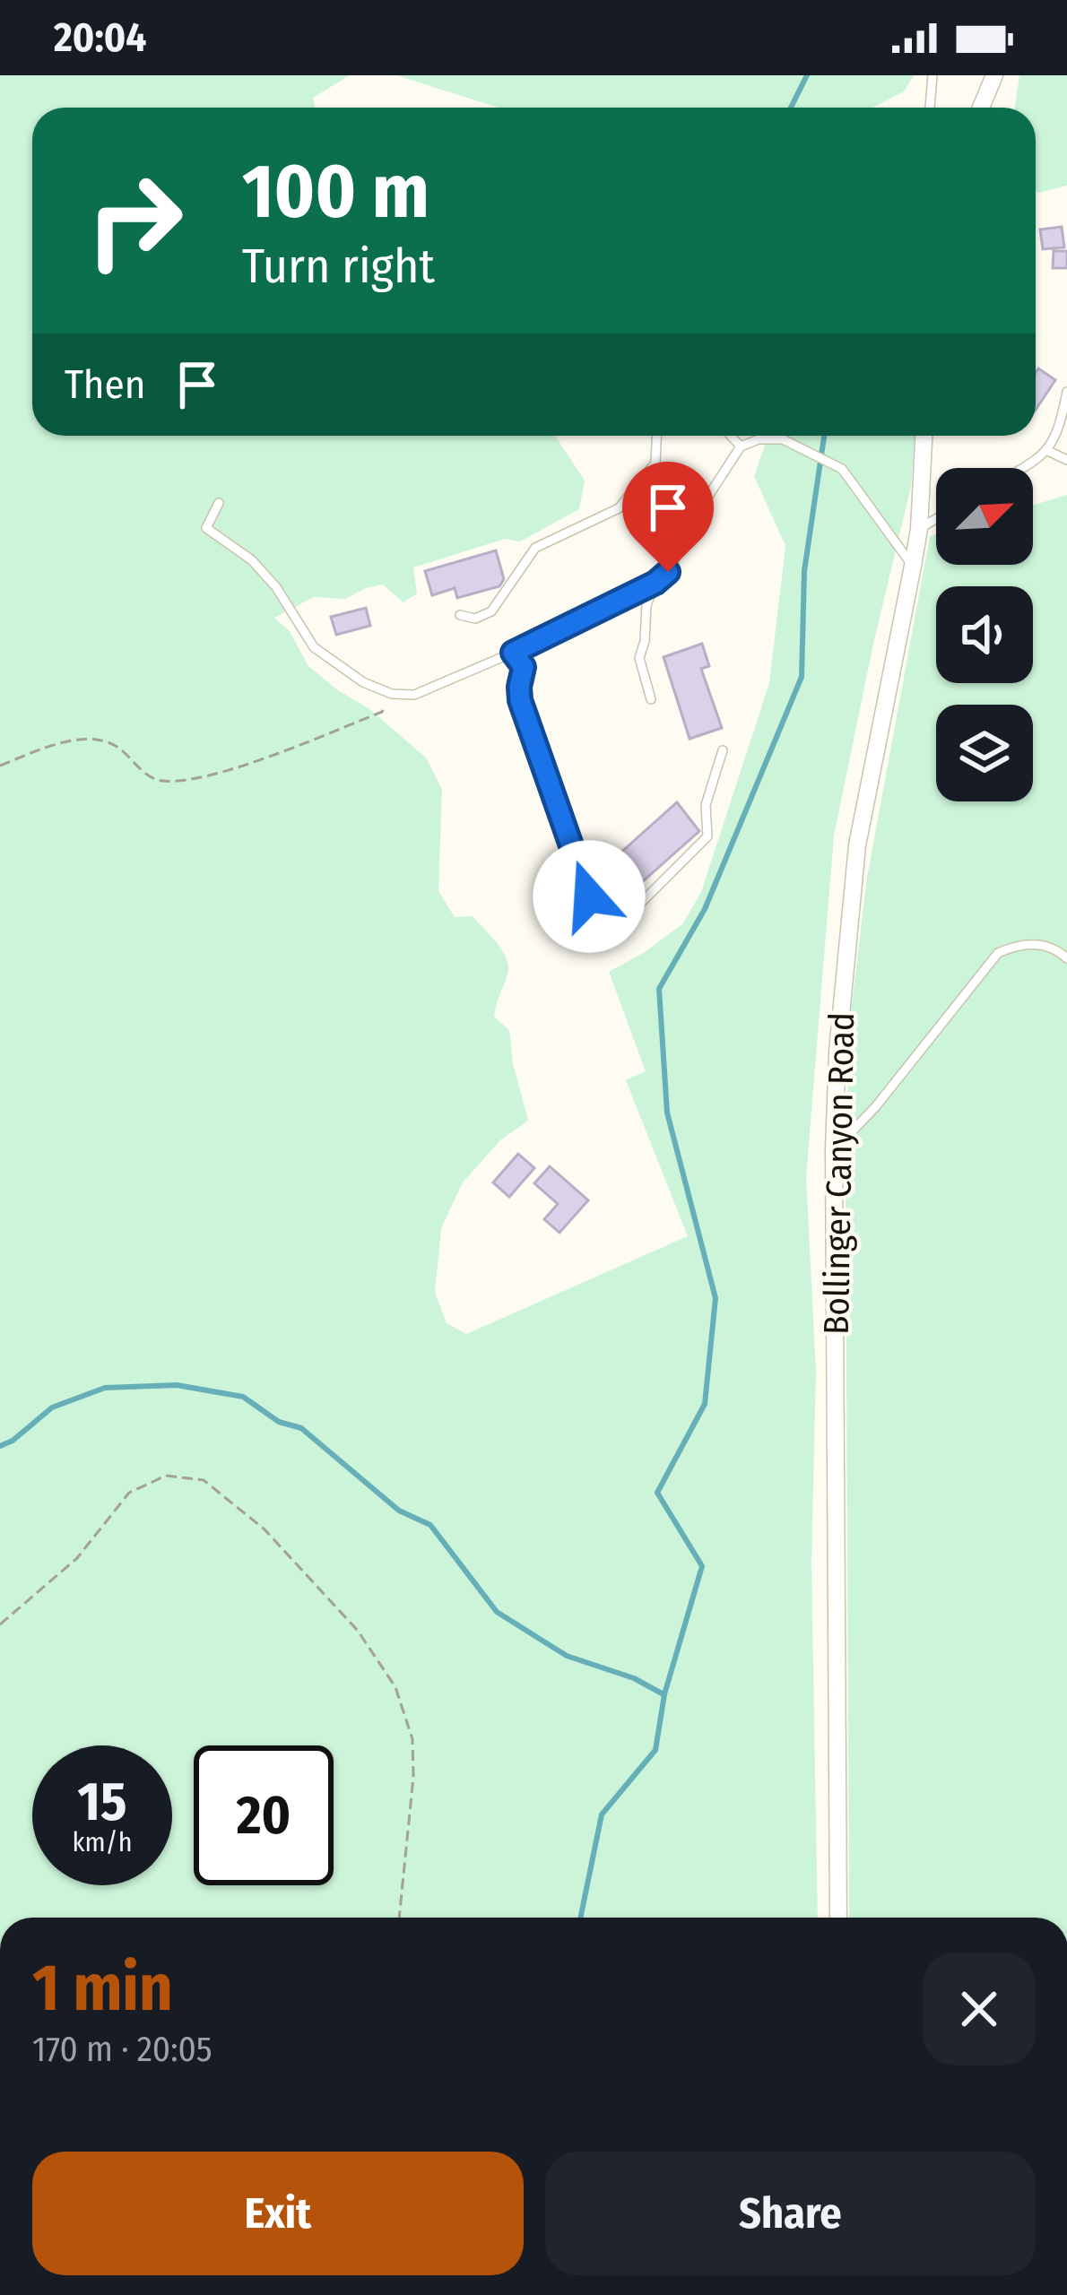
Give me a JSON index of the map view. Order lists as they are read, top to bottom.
{
  "streets": {
    "street": ["Bollinger Canyon Road"]
  },
  "north": "top right",
  "page": {
    "status": "20:04",
    "turn": ["100 m", "Turn right"],
    "then": "Then",
    "speed": "15 km/h",
    "limit": "20",
    "heading": ["1 min", "170 m · 20:05"],
    "buttons": ["Exit", "Share"]
  }
}
